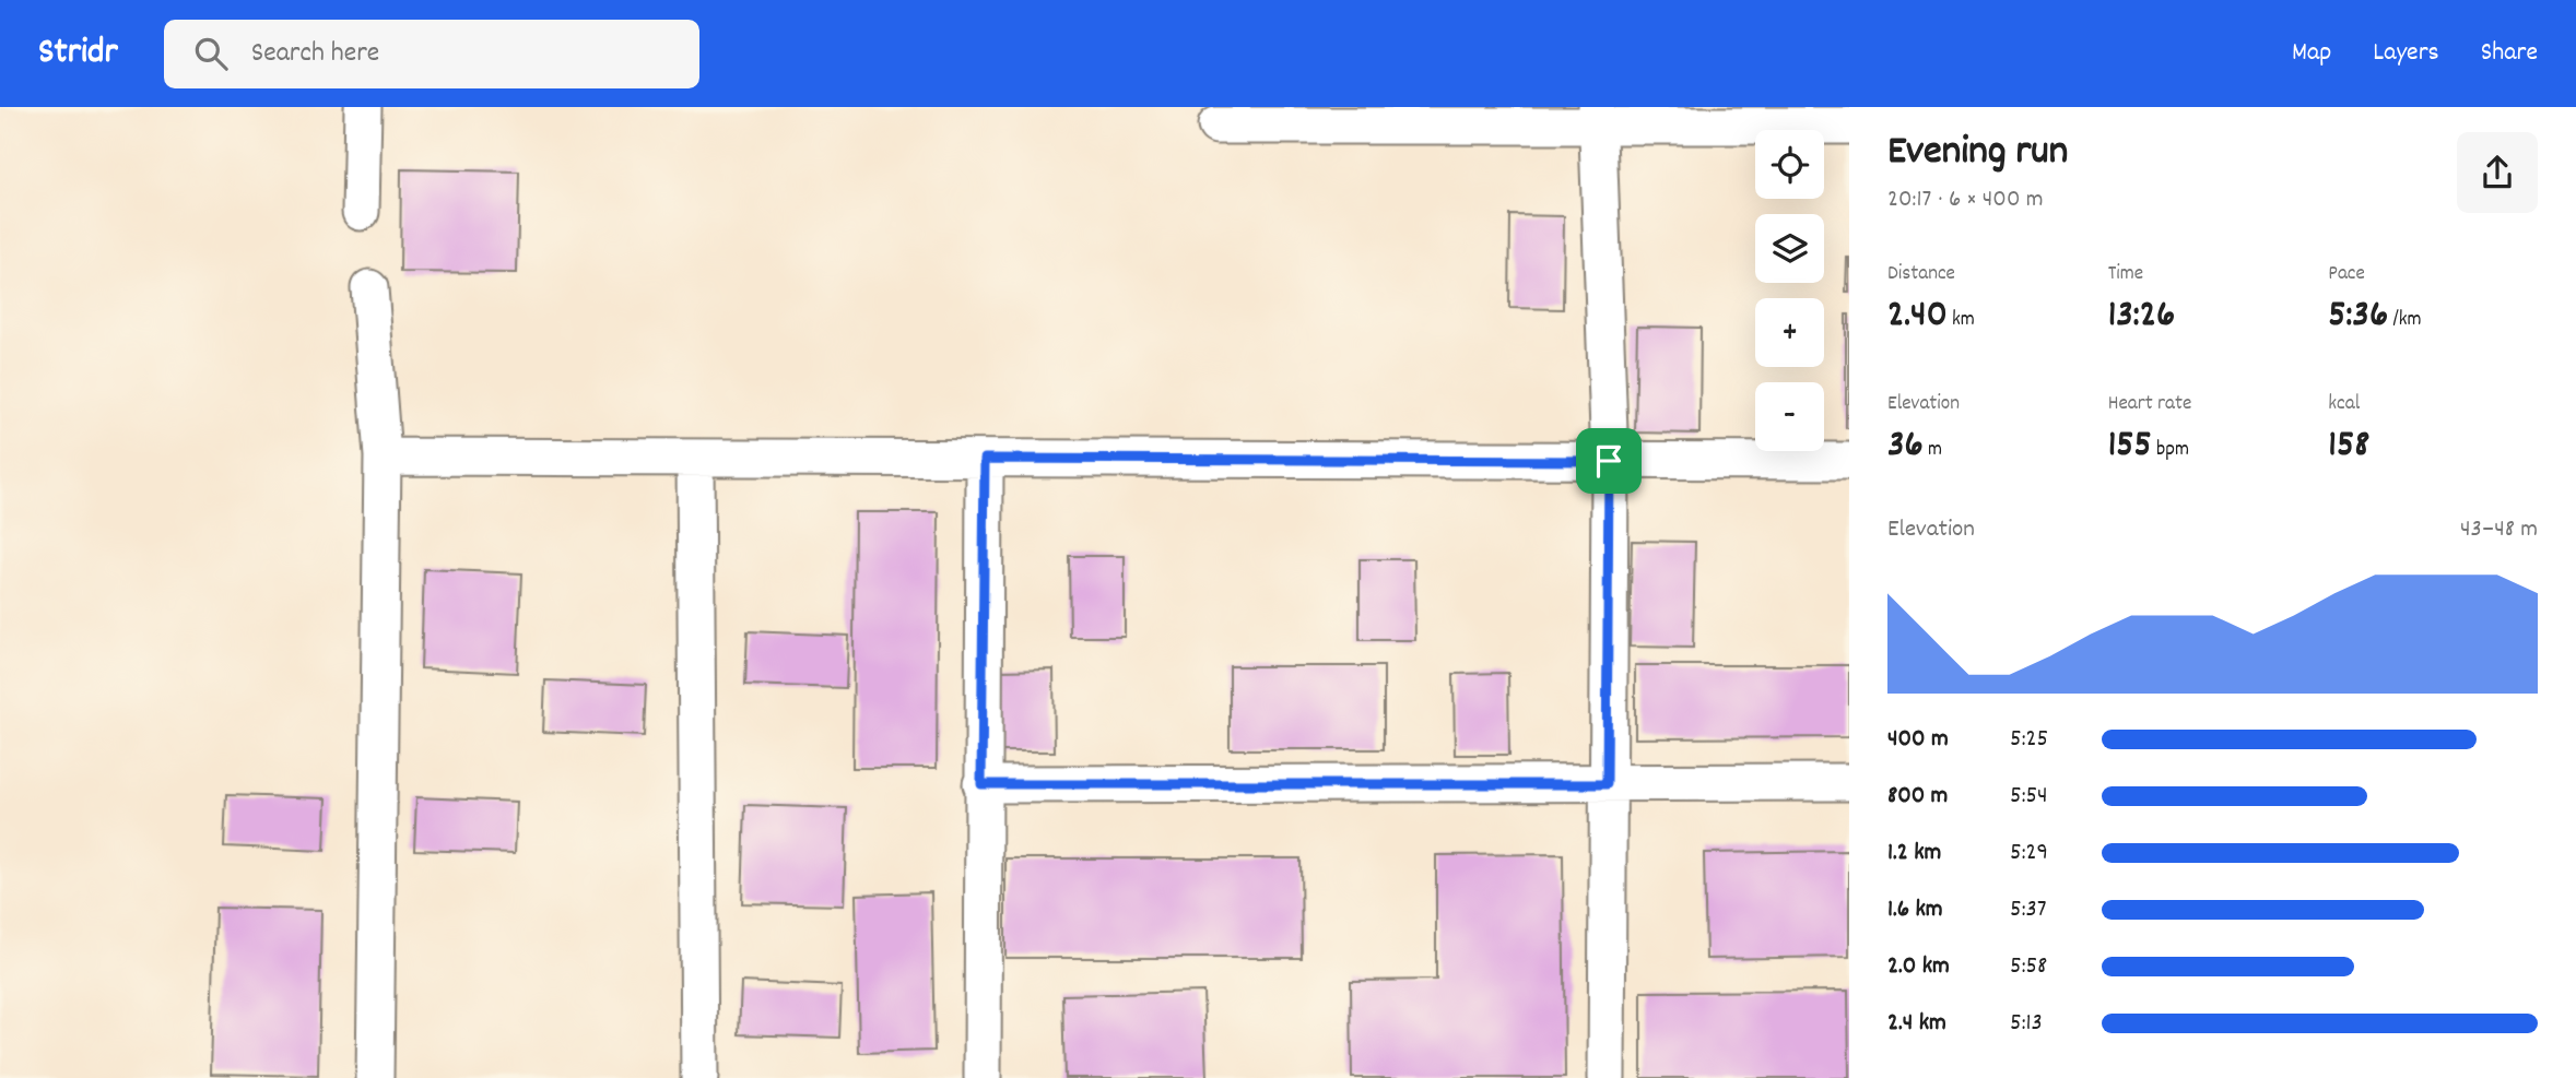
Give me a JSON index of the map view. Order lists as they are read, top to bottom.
{
  "page": {
    "header": "Stridr",
    "search": "Search here",
    "nav": ["Map", "Layers", "Share"],
    "heading": ["Evening run", "20:17 · 6 × 400 m"],
    "map_buttons": ["+", "−"],
    "stats": [
      ["Distance", "2.40 km"],
      ["Time", "13:26"],
      ["Pace", "5:36 /km"],
      ["Elevation", "36 m"],
      ["Heart rate", "155 bpm"],
      ["kcal", "158"]
    ],
    "chart": ["Elevation", "43–48 m"],
    "list": [
      {
        "name": "400 m",
        "note": "5:25"
      },
      {
        "name": "800 m",
        "note": "5:54"
      },
      {
        "name": "1.2 km",
        "note": "5:29"
      },
      {
        "name": "1.6 km",
        "note": "5:37"
      },
      {
        "name": "2.0 km",
        "note": "5:58"
      },
      {
        "name": "2.4 km",
        "note": "5:13"
      }
    ]
  }
}
